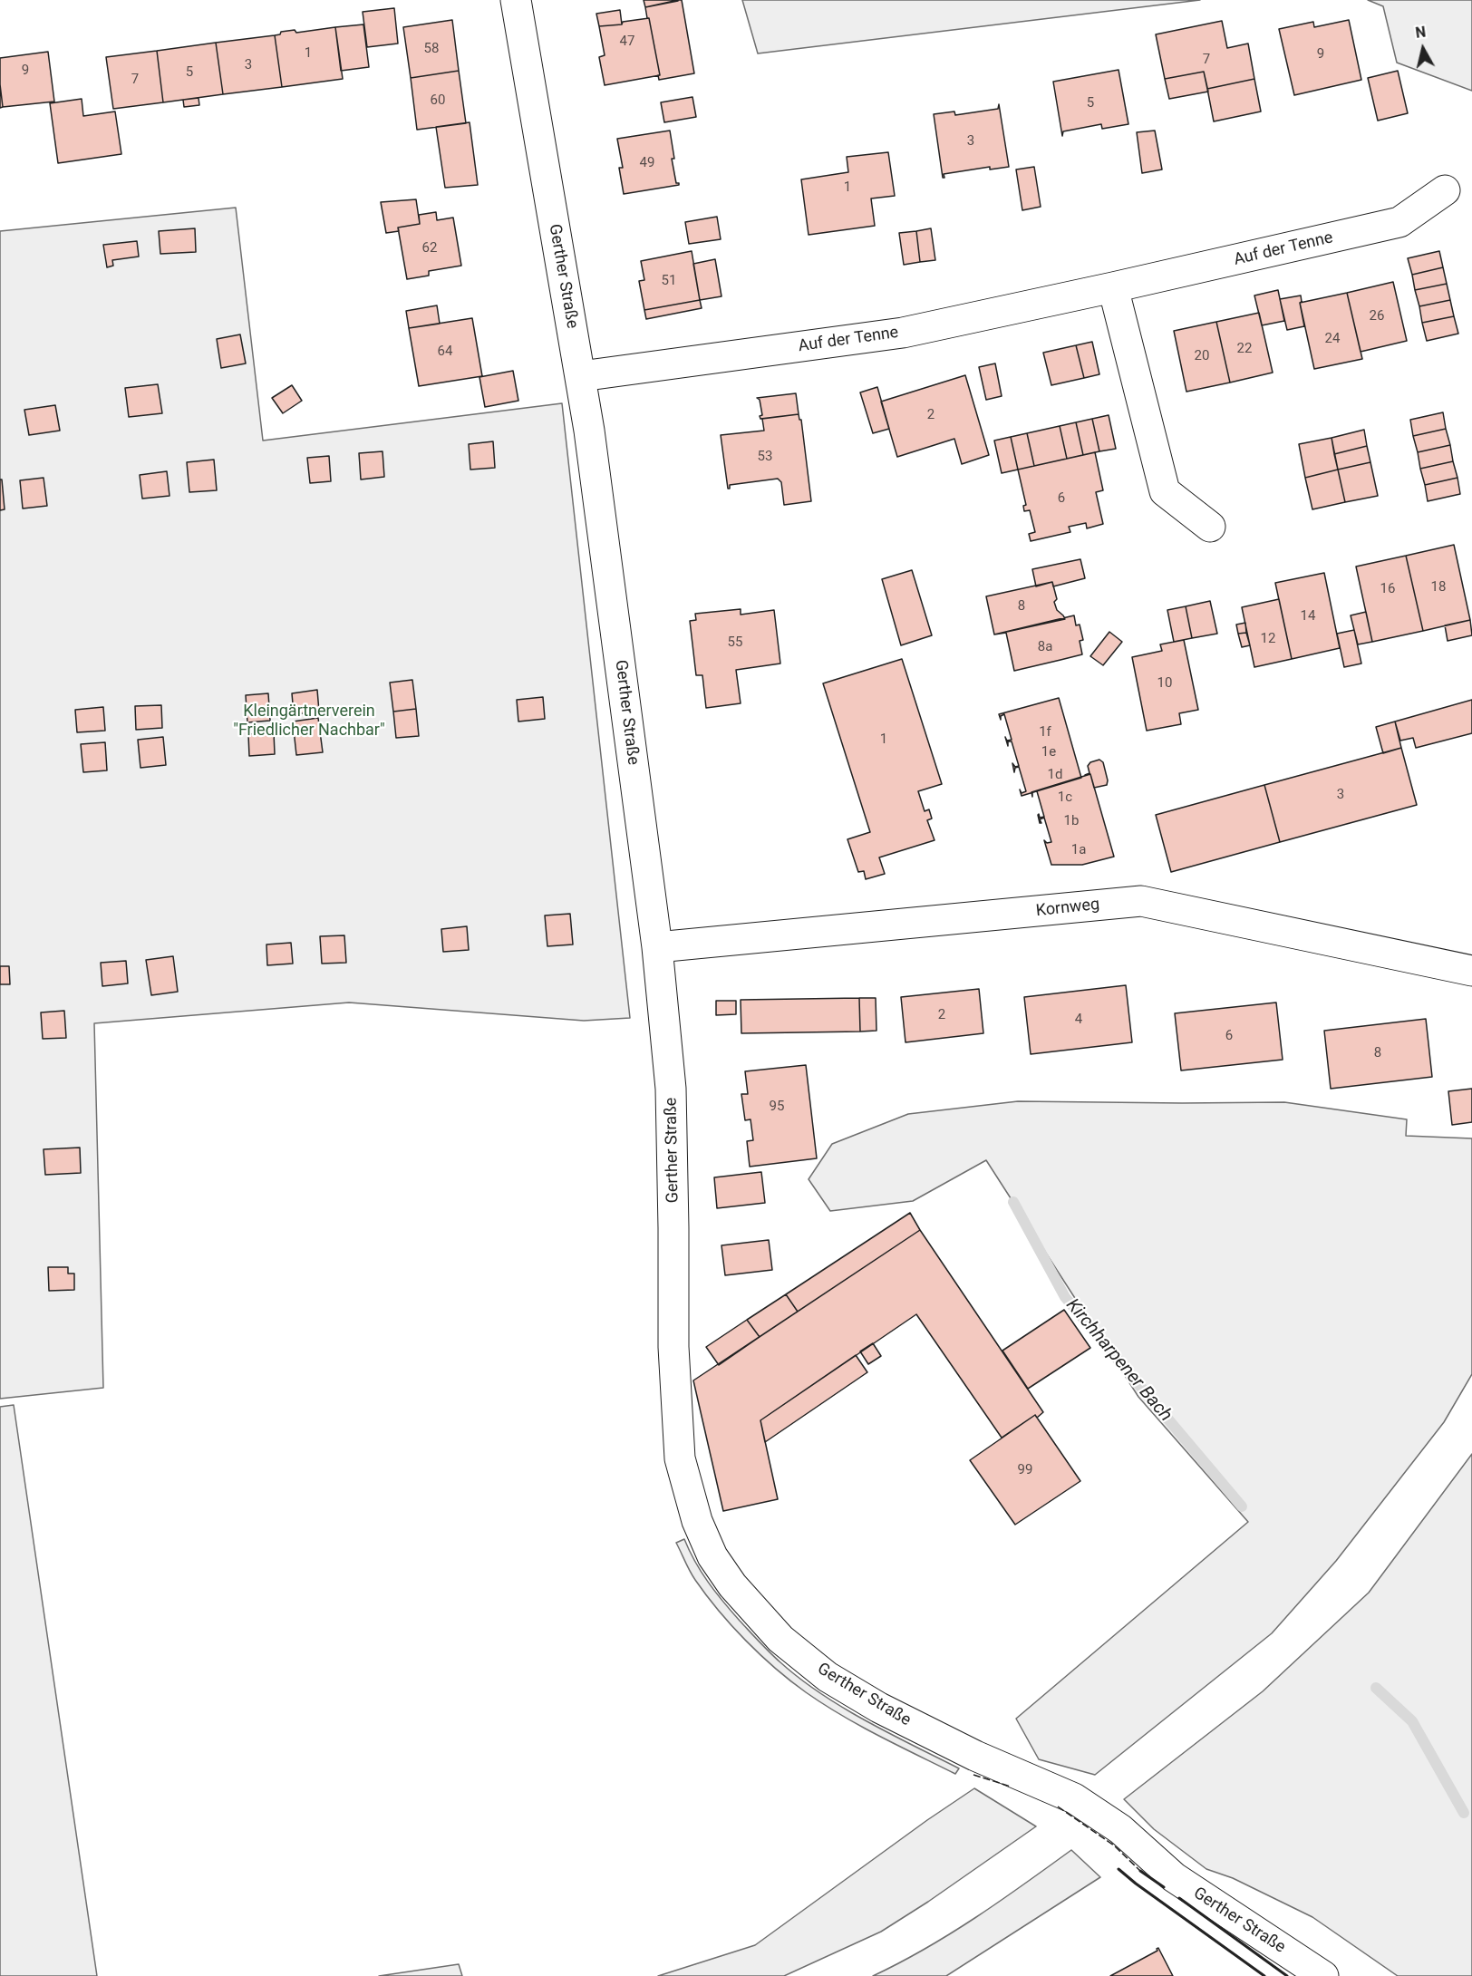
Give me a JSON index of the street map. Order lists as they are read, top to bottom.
{
  "streets": {
    "street": ["Auf der Tenne", "Gerther Straße", "Kornweg"]
  },
  "crossings": [
    ["Auf der Tenne", "Gerther Straße"],
    ["Gerther Straße", "Kornweg"]
  ],
  "water": ["Kirchharpener Bach"],
  "parks": ["Kleingärtnerverein \"Friedlicher Nachbar\""],
  "house_numbers": [
    "47",
    "58",
    "1",
    "9",
    "7",
    "3",
    "9",
    "5",
    "7",
    "60",
    "5",
    "3",
    "49",
    "1",
    "62",
    "51",
    "26",
    "24",
    "22",
    "64",
    "20",
    "2",
    "53",
    "6",
    "18",
    "16",
    "8",
    "14",
    "12",
    "55",
    "8a",
    "10",
    "1f",
    "1",
    "1e",
    "1d",
    "3",
    "1c",
    "1b",
    "1a",
    "2",
    "4",
    "6",
    "8",
    "95",
    "99"
  ],
  "north": "top"
}
